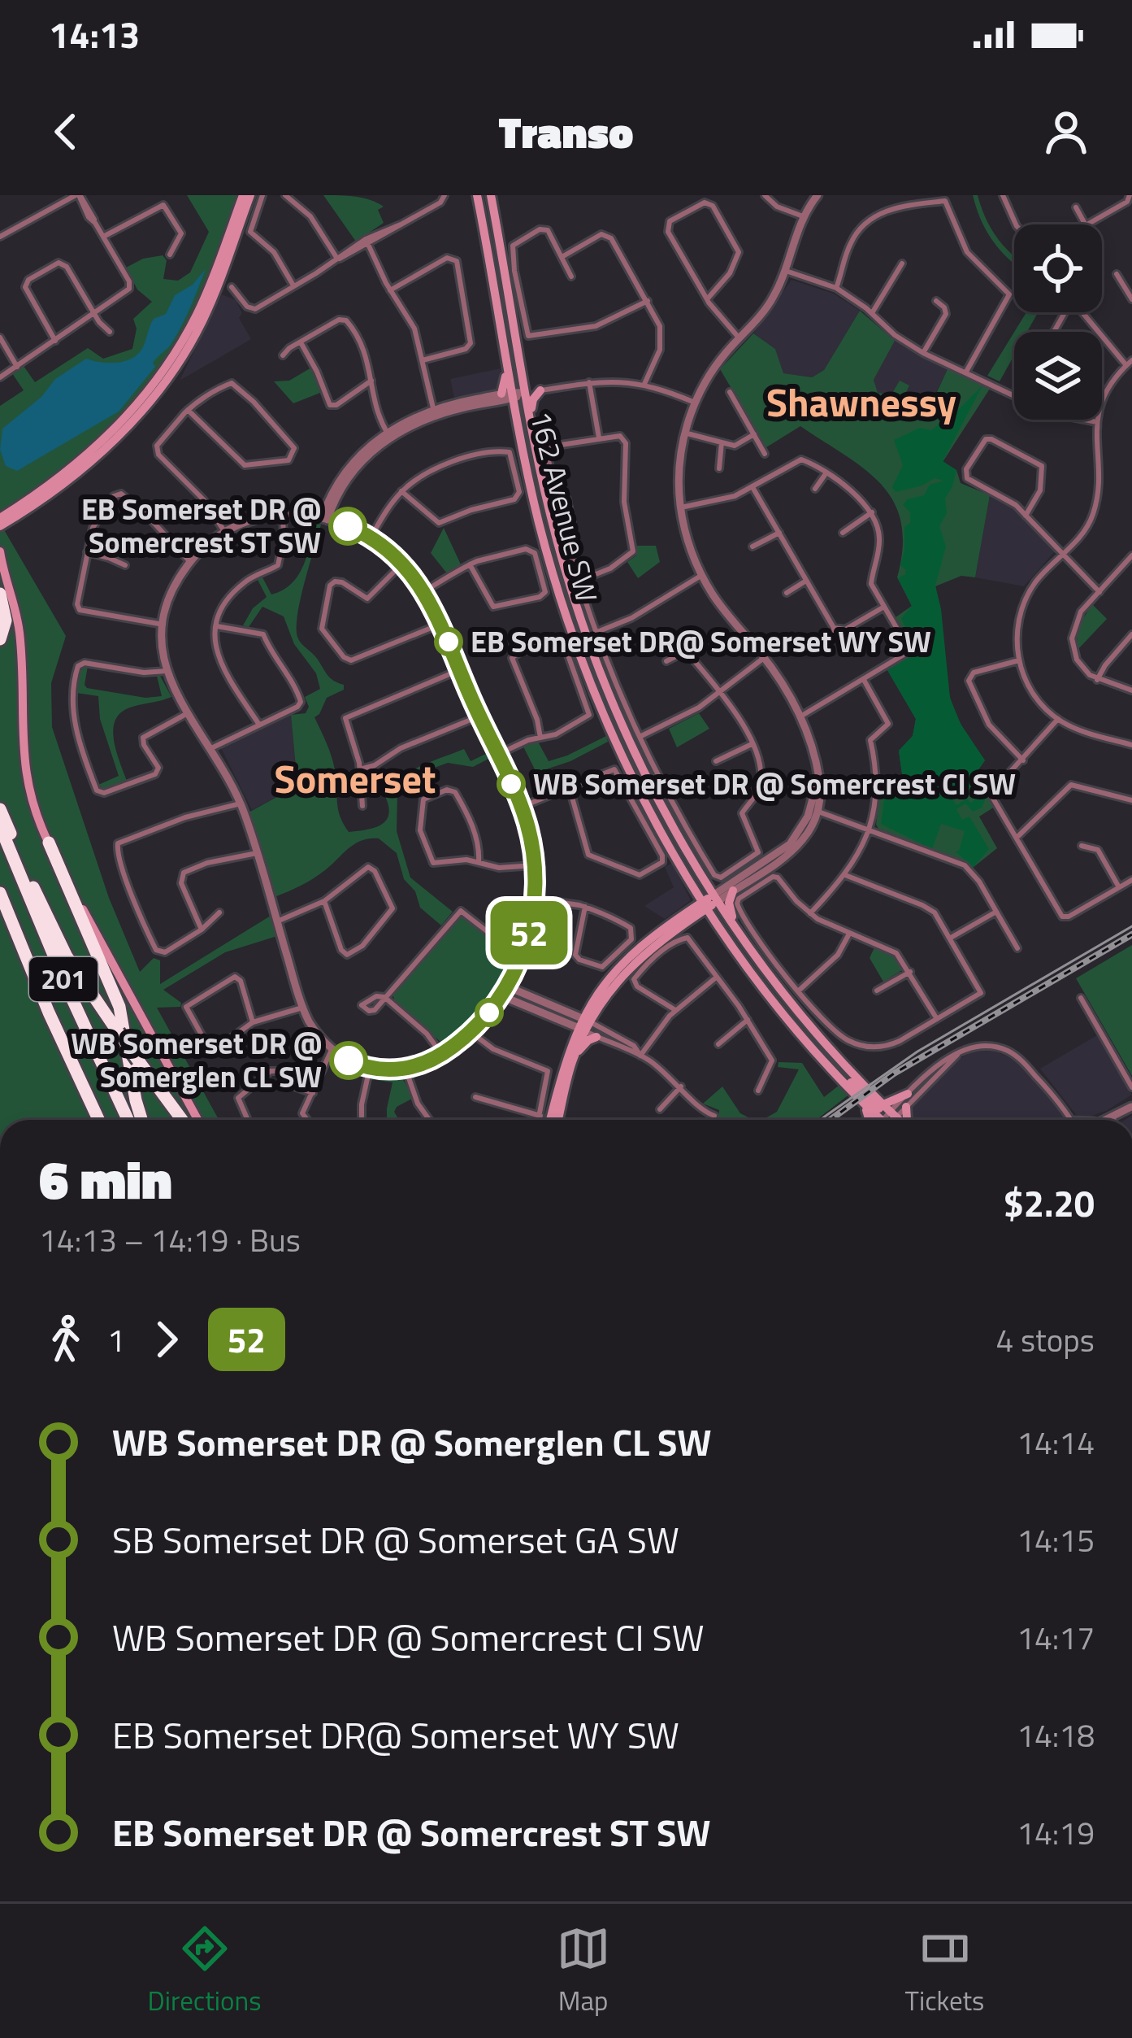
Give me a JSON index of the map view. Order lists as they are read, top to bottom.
{
  "streets": {
    "highway": ["201"],
    "main road": ["162 Avenue SW"]
  },
  "districts": ["Shawnessy", "Somerset"],
  "places": [
    "EB Somerset DR @ Somercrest ST SW",
    "EB Somerset DR@ Somerset WY SW",
    "WB Somerset DR @ Somercrest CI SW",
    "WB Somerset DR @ Somerglen CL SW"
  ],
  "lines": ["bus line 52"],
  "page": {
    "status": "14:13",
    "header": "Transo",
    "on_map": "52",
    "heading": ["6 min", "14:13 – 14:19 · Bus", "$2.20"],
    "legs": ["1", "52", "4 stops"],
    "list": [
      {
        "name": "WB Somerset DR @ Somerglen CL SW",
        "value": "14:14"
      },
      {
        "name": "SB Somerset DR @ Somerset GA SW",
        "value": "14:15"
      },
      {
        "name": "WB Somerset DR @ Somercrest CI SW",
        "value": "14:17"
      },
      {
        "name": "EB Somerset DR@ Somerset WY SW",
        "value": "14:18"
      },
      {
        "name": "EB Somerset DR @ Somercrest ST SW",
        "value": "14:19"
      }
    ],
    "tabs": ["Directions", "Map", "Tickets"]
  }
}
